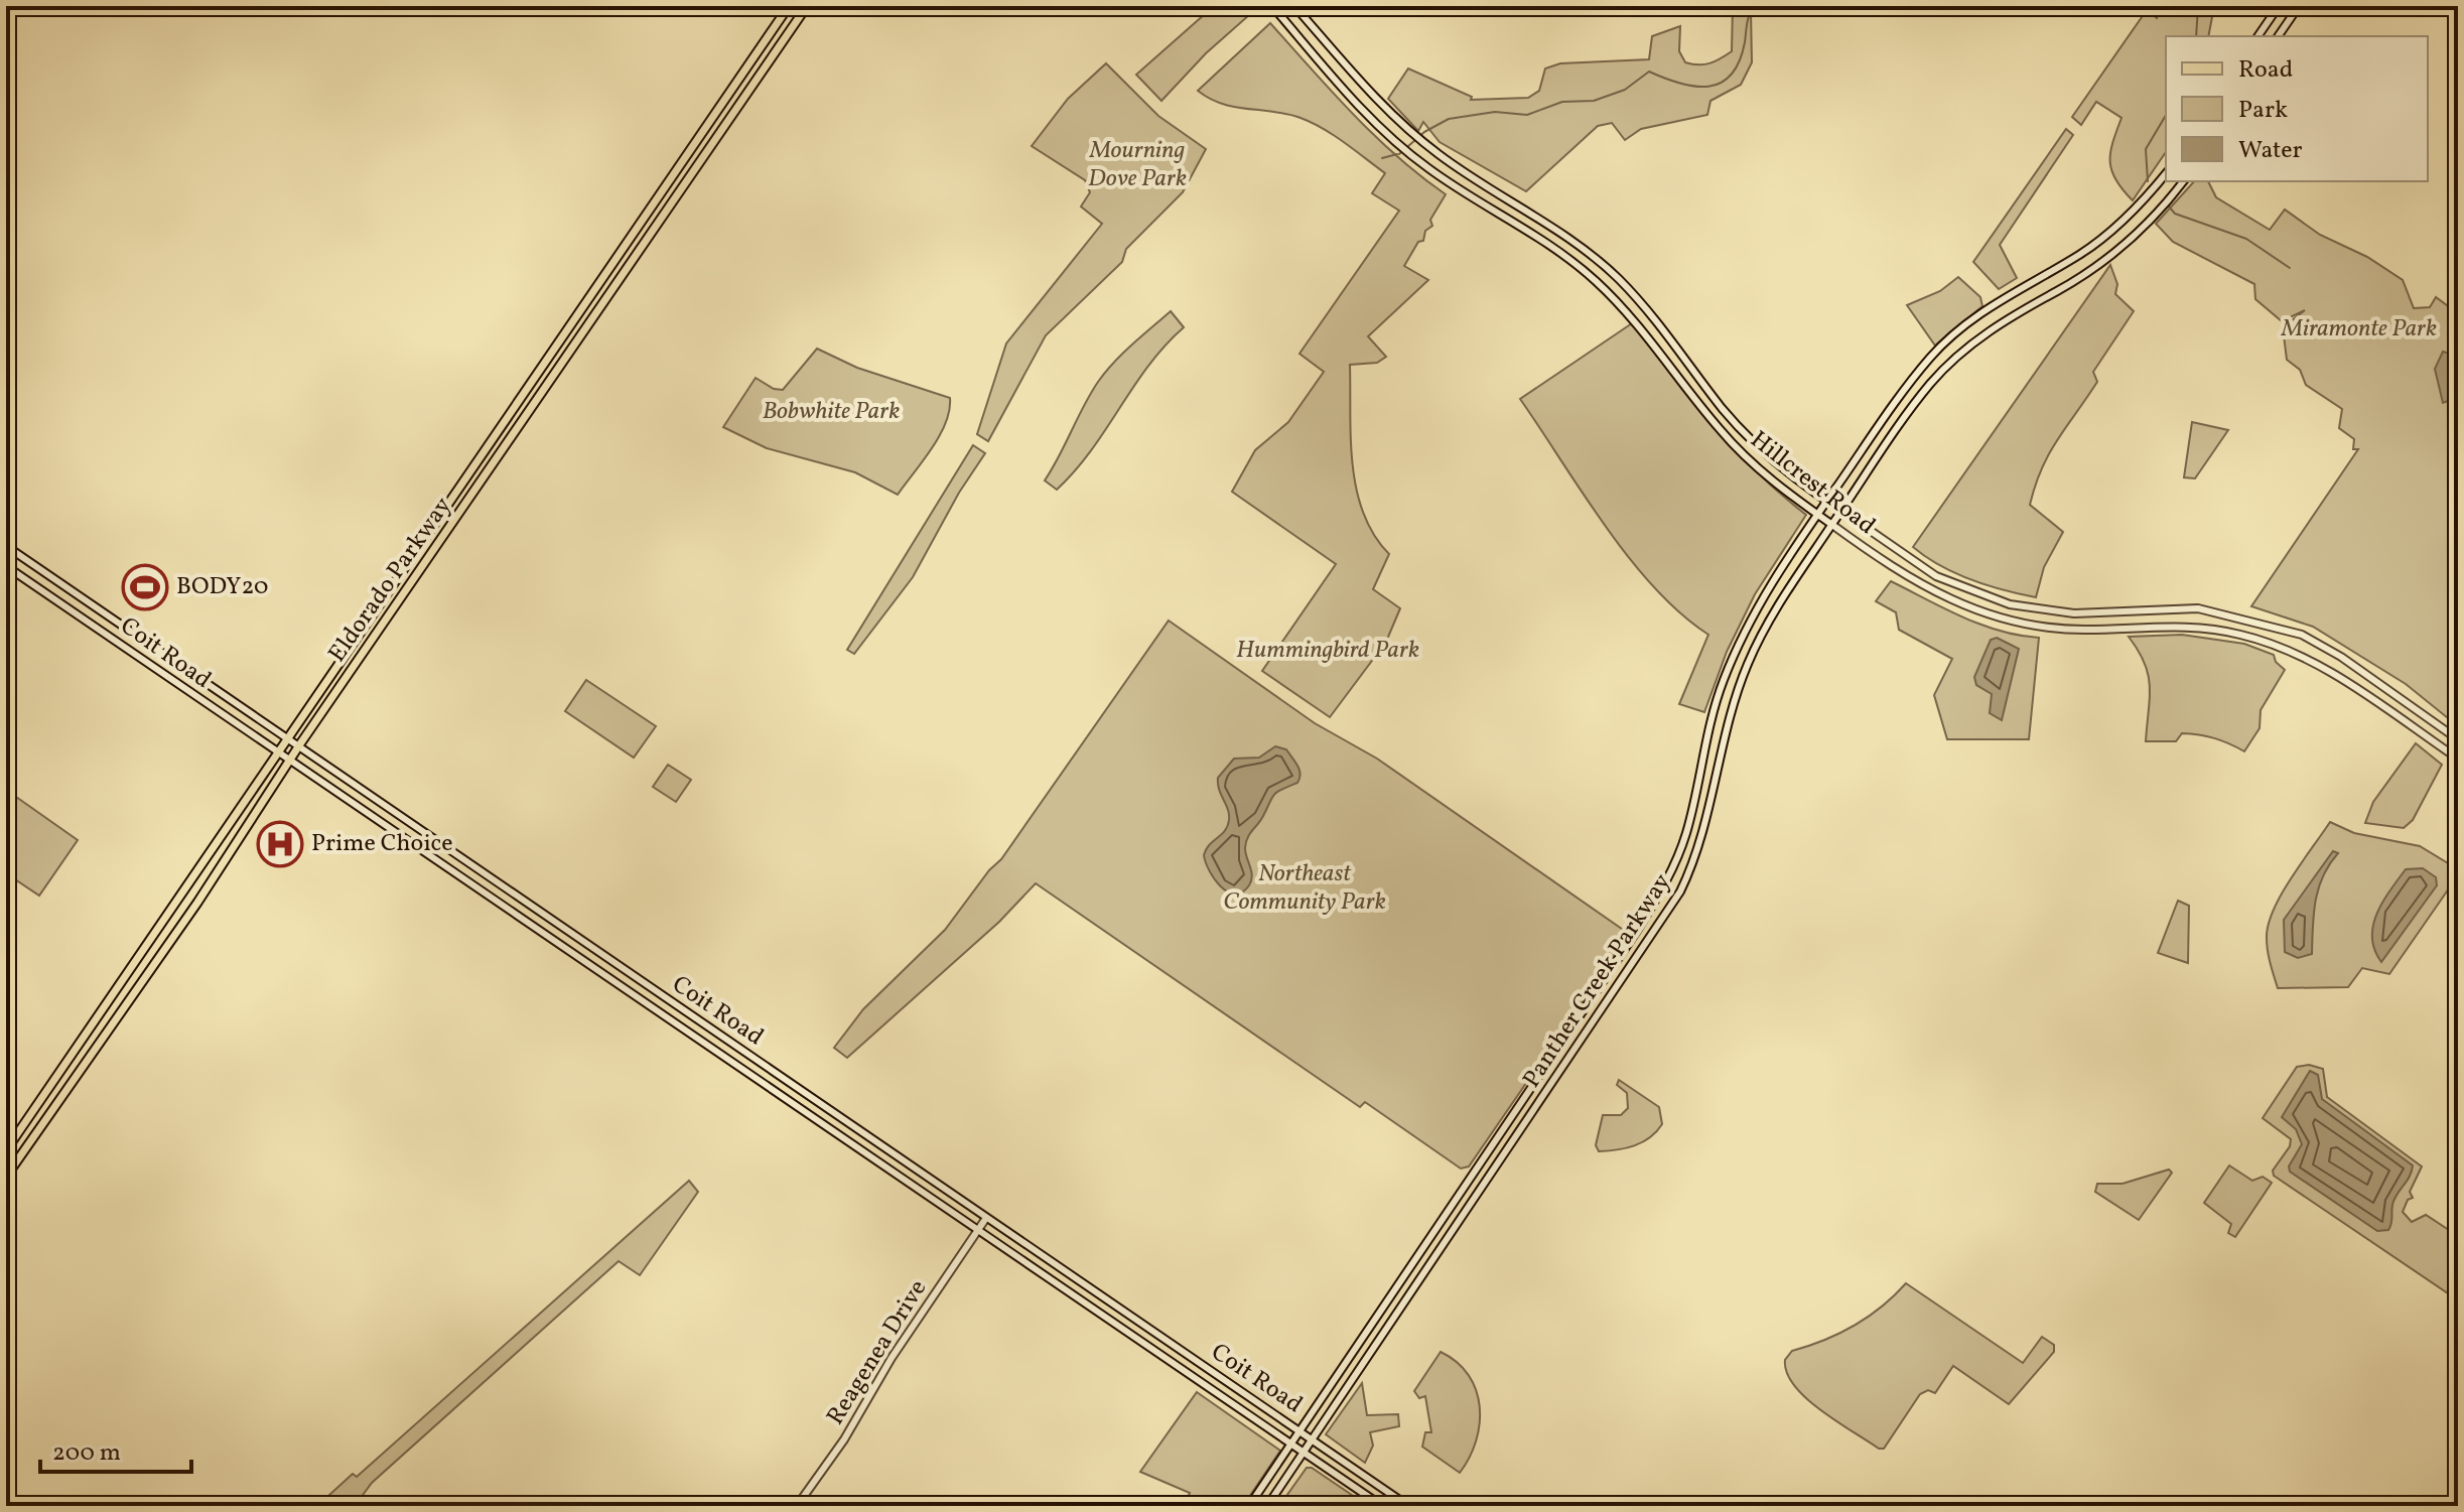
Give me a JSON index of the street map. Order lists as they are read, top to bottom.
{
  "streets": {
    "main road": [
      "Hillcrest Road",
      "Eldorado Parkway",
      "Coit Road",
      "Panther Creek Parkway",
      "Reagenea Drive"
    ]
  },
  "crossings": [
    ["Hillcrest Road", "Panther Creek Parkway"],
    ["Eldorado Parkway", "Coit Road"],
    ["Coit Road", "Panther Creek Parkway"],
    ["Coit Road", "Reagenea Drive"]
  ],
  "parks": [
    "Mourning Dove Park",
    "Miramonte Park",
    "Bobwhite Park",
    "Hummingbird Park",
    "Northeast Community Park"
  ],
  "places": {
    "sports": ["BODY20"],
    "hospital": ["Prime Choice"]
  },
  "legend": ["Road", "Park", "Water"],
  "scale_bar": "200 m"
}
